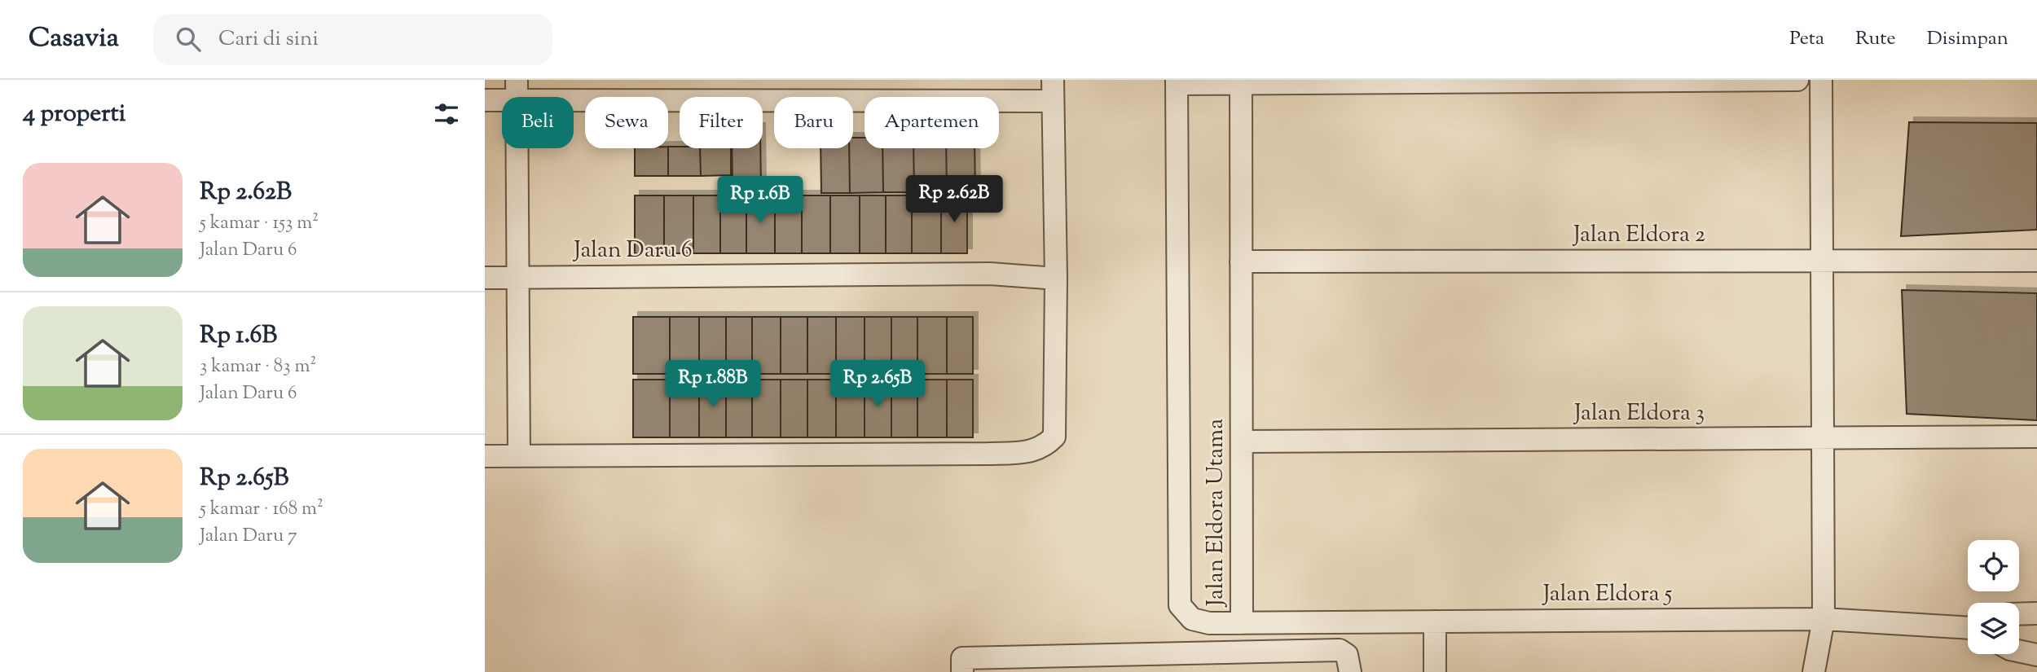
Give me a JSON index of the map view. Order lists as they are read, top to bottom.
{
  "streets": {
    "street": [
      "Jalan Eldora 2",
      "Jalan Daru 6",
      "Jalan Eldora 3",
      "Jalan Eldora Utama",
      "Jalan Eldora 5"
    ]
  },
  "crossings": [
    ["Jalan Eldora 2", "Jalan Eldora Utama"],
    ["Jalan Eldora 3", "Jalan Eldora Utama"],
    ["Jalan Eldora Utama", "Jalan Eldora 5"]
  ],
  "page": {
    "header": "Casavia",
    "search": "Cari di sini",
    "nav": ["Peta", "Rute", "Disimpan"],
    "heading": "4 properti",
    "chip": [
      "Beli",
      "Sewa",
      "Filter",
      "Baru",
      "Apartemen"
    ],
    "list": [
      {
        "name": "Rp 2.62B",
        "note": "5 kamar · 153 m² · Jalan Daru 6"
      },
      {
        "name": "Rp 1.6B",
        "note": "3 kamar · 83 m² · Jalan Daru 6"
      },
      {
        "name": "Rp 2.65B",
        "note": "5 kamar · 168 m² · Jalan Daru 7"
      }
    ],
    "price": [
      "Rp 2.62B",
      "Rp 1.6B",
      "Rp 1.88B",
      "Rp 2.65B"
    ]
  }
}
